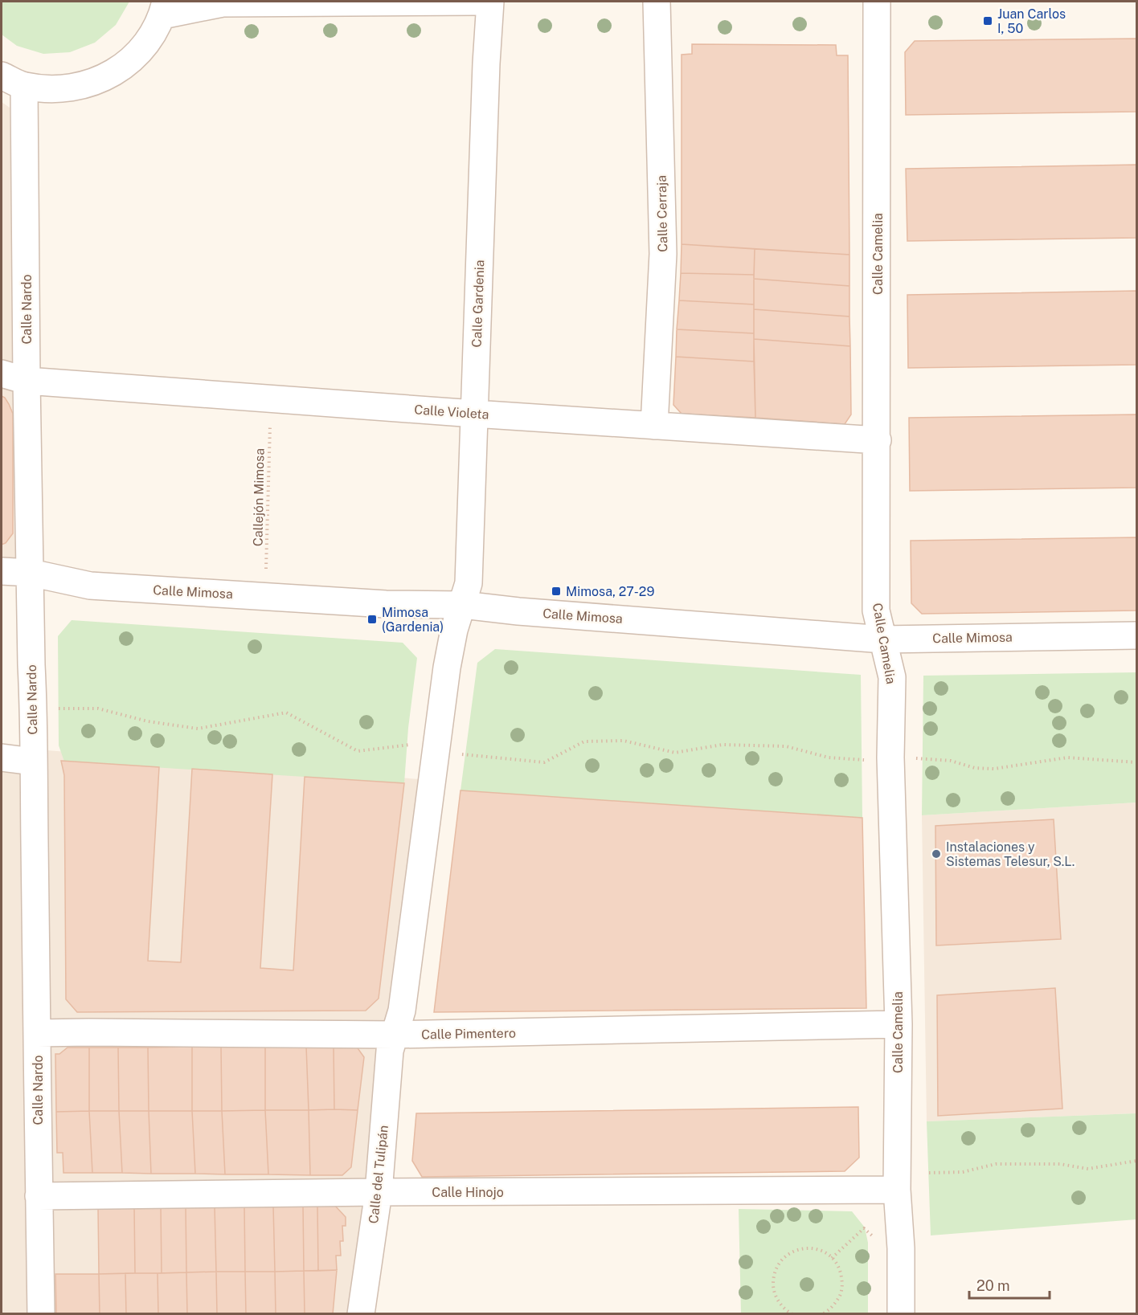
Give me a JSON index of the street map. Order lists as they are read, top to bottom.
{
  "streets": {
    "street": [
      "Calle Cerraja",
      "Calle Camelia",
      "Calle Gardenia",
      "Calle Nardo",
      "Calle Violeta",
      "Calle Mimosa",
      "Calle Pimentero",
      "Calle del Tulipán",
      "Calle Hinojo"
    ],
    "path": ["Callejón Mimosa"]
  },
  "crossings": [
    ["Calle Cerraja", "Calle Violeta"],
    ["Calle Camelia", "Calle Violeta"],
    ["Calle Camelia", "Calle Mimosa"],
    ["Calle Camelia", "Calle Pimentero"],
    ["Calle Camelia", "Calle Hinojo"],
    ["Calle Gardenia", "Calle Violeta"],
    ["Calle Gardenia", "Calle Mimosa"],
    ["Calle Gardenia", "Calle del Tulipán"],
    ["Calle Nardo", "Calle Violeta"],
    ["Calle Nardo", "Calle Mimosa"],
    ["Calle Nardo", "Calle Pimentero"],
    ["Calle Nardo", "Calle Hinojo"],
    ["Calle Violeta", "Callejón Mimosa"],
    ["Callejón Mimosa", "Calle Mimosa"],
    ["Calle Mimosa", "Calle del Tulipán"],
    ["Calle Pimentero", "Calle del Tulipán"],
    ["Calle del Tulipán", "Calle Hinojo"]
  ],
  "places": {
    "transit": ["Juan Carlos I, 50", "Mimosa, 27-29", "Mimosa (Gardenia)"],
    "other": ["Instalaciones y Sistemas Telesur, S.L."]
  },
  "scale_bar": "20 m"
}
